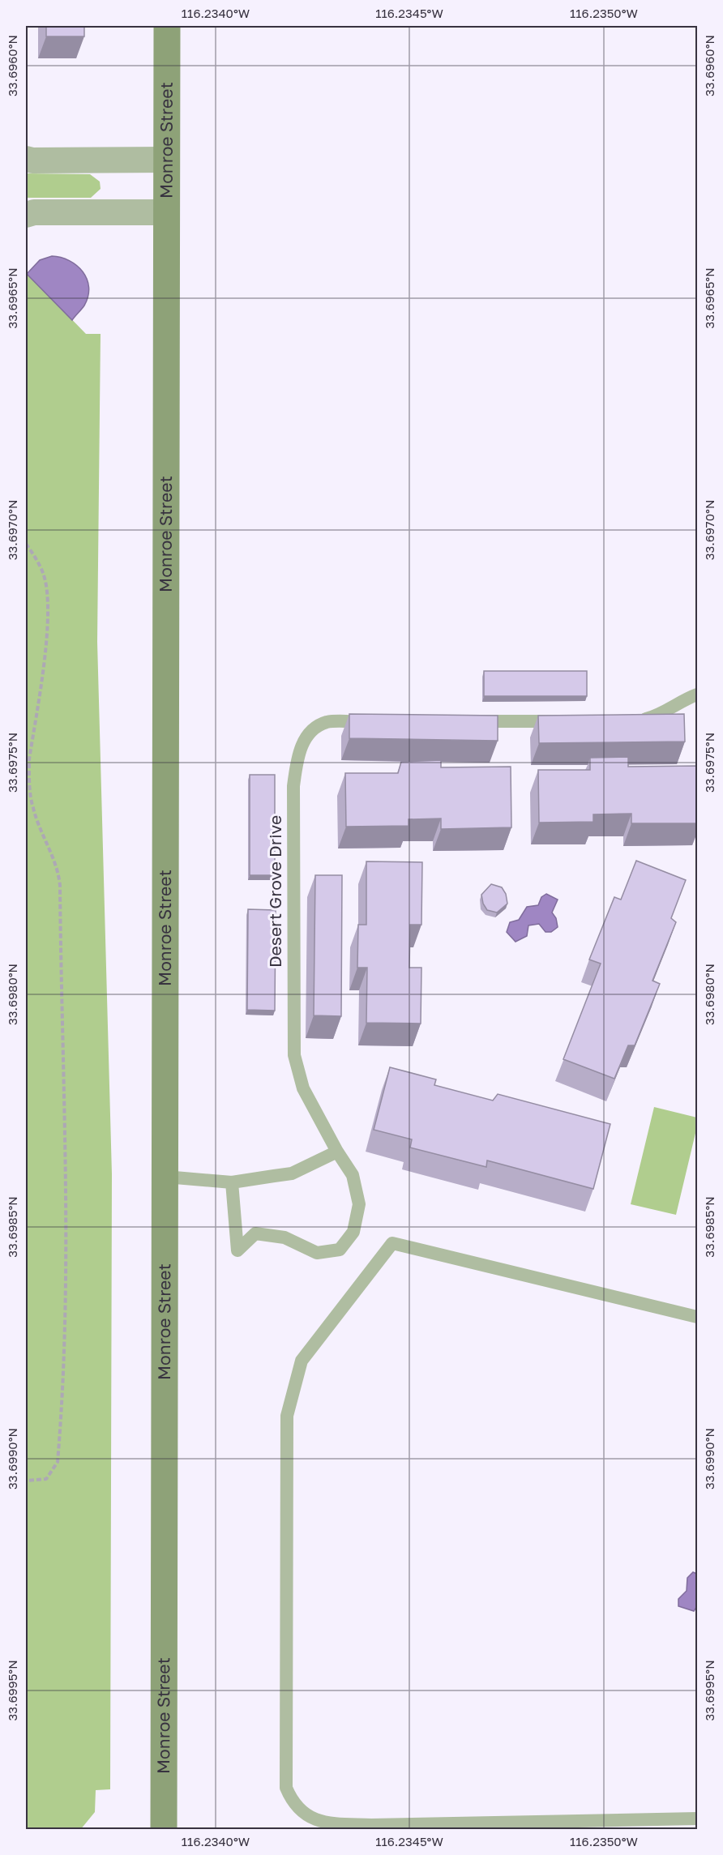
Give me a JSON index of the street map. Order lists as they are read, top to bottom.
{
  "streets": {
    "main road": ["Monroe Street"],
    "lane": ["Desert Grove Drive"]
  },
  "coordinates": [
    "116.2340°W",
    "116.2345°W",
    "116.2350°W",
    "33.6960°N",
    "33.6965°N",
    "33.6970°N",
    "33.6975°N",
    "33.6980°N",
    "33.6985°N",
    "33.6990°N",
    "33.6995°N"
  ]
}
